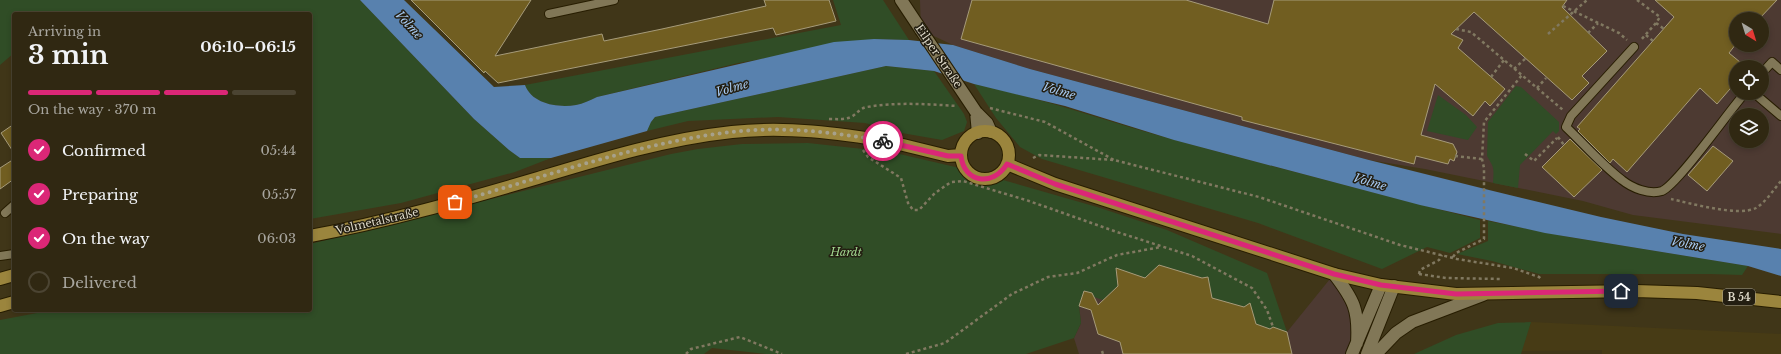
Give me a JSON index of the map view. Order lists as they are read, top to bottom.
{
  "streets": {
    "main road": ["Eilper Straße", "Volmetalstraße", "B 54"]
  },
  "crossings": [
    ["Eilper Straße", "Volmetalstraße"],
    ["Eilper Straße", "B 54"],
    ["Volmetalstraße", "B 54"]
  ],
  "water": ["Volme"],
  "parks": ["Hardt"],
  "north": "bottom right",
  "page": {
    "heading": ["3 min", "Arriving in", "06:10–06:15"],
    "bar": "On the way · 370 m",
    "list": [
      ["Confirmed", "05:44"],
      ["Preparing", "05:57"],
      ["On the way", "06:03"],
      "Delivered"
    ]
  }
}
